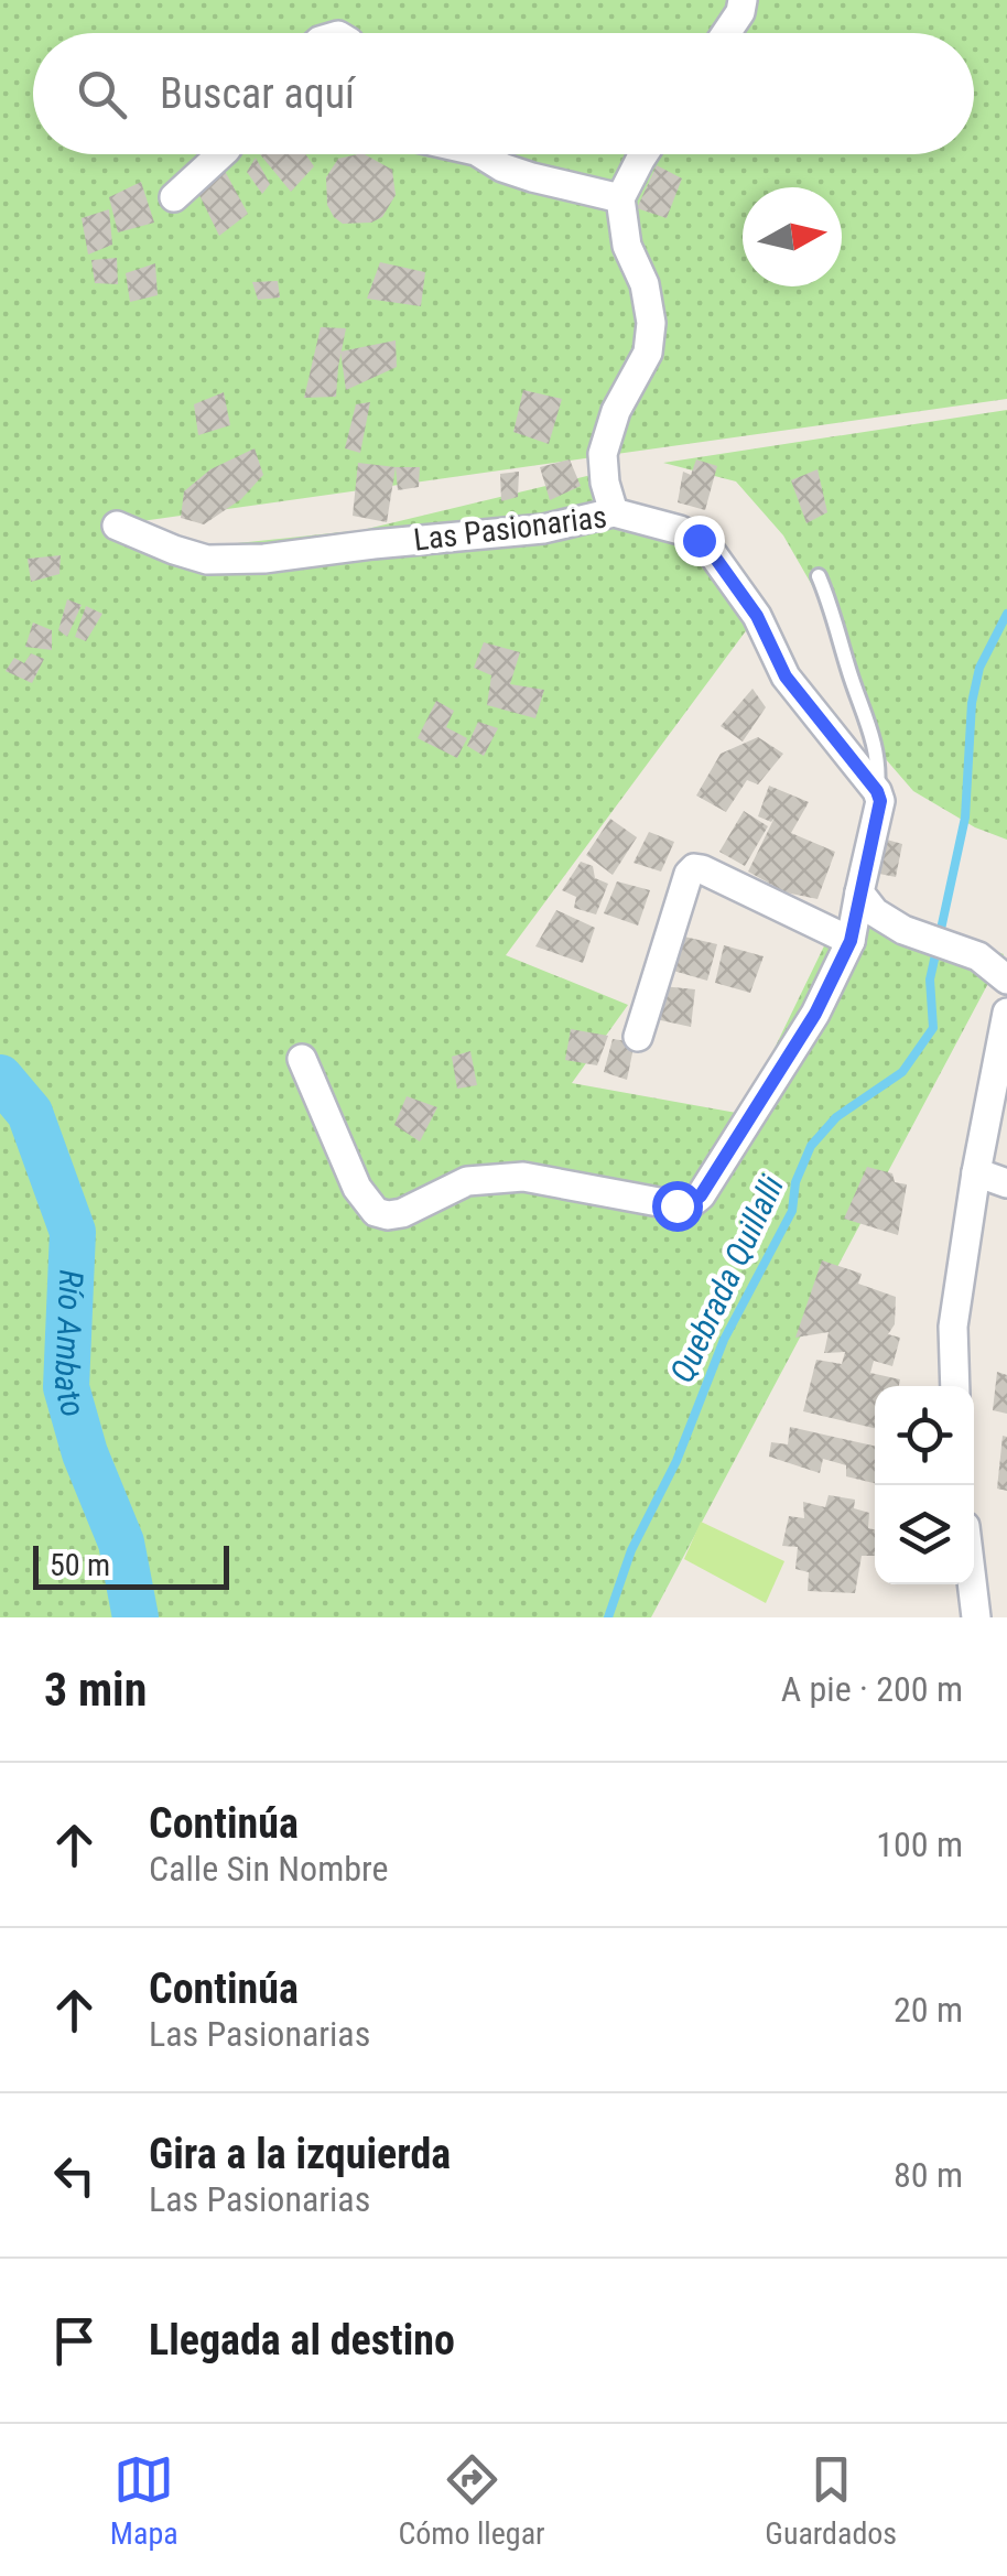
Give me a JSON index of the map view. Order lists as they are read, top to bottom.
{
  "streets": {
    "street": ["Las Pasionarias"]
  },
  "water": ["Quebrada Quillalli", "Río Ambato"],
  "scale_bar": "50 m",
  "north": "right",
  "page": {
    "search": "Buscar aquí",
    "scale": "50 m",
    "heading": ["3 min", "A pie · 200 m"],
    "list": [
      ["Continúa", "Calle Sin Nombre", "100 m"],
      ["Continúa", "Las Pasionarias", "20 m"],
      ["Gira a la izquierda", "Las Pasionarias", "80 m"],
      "Llegada al destino"
    ],
    "nav": ["Mapa", "Cómo llegar", "Guardados"]
  }
}
